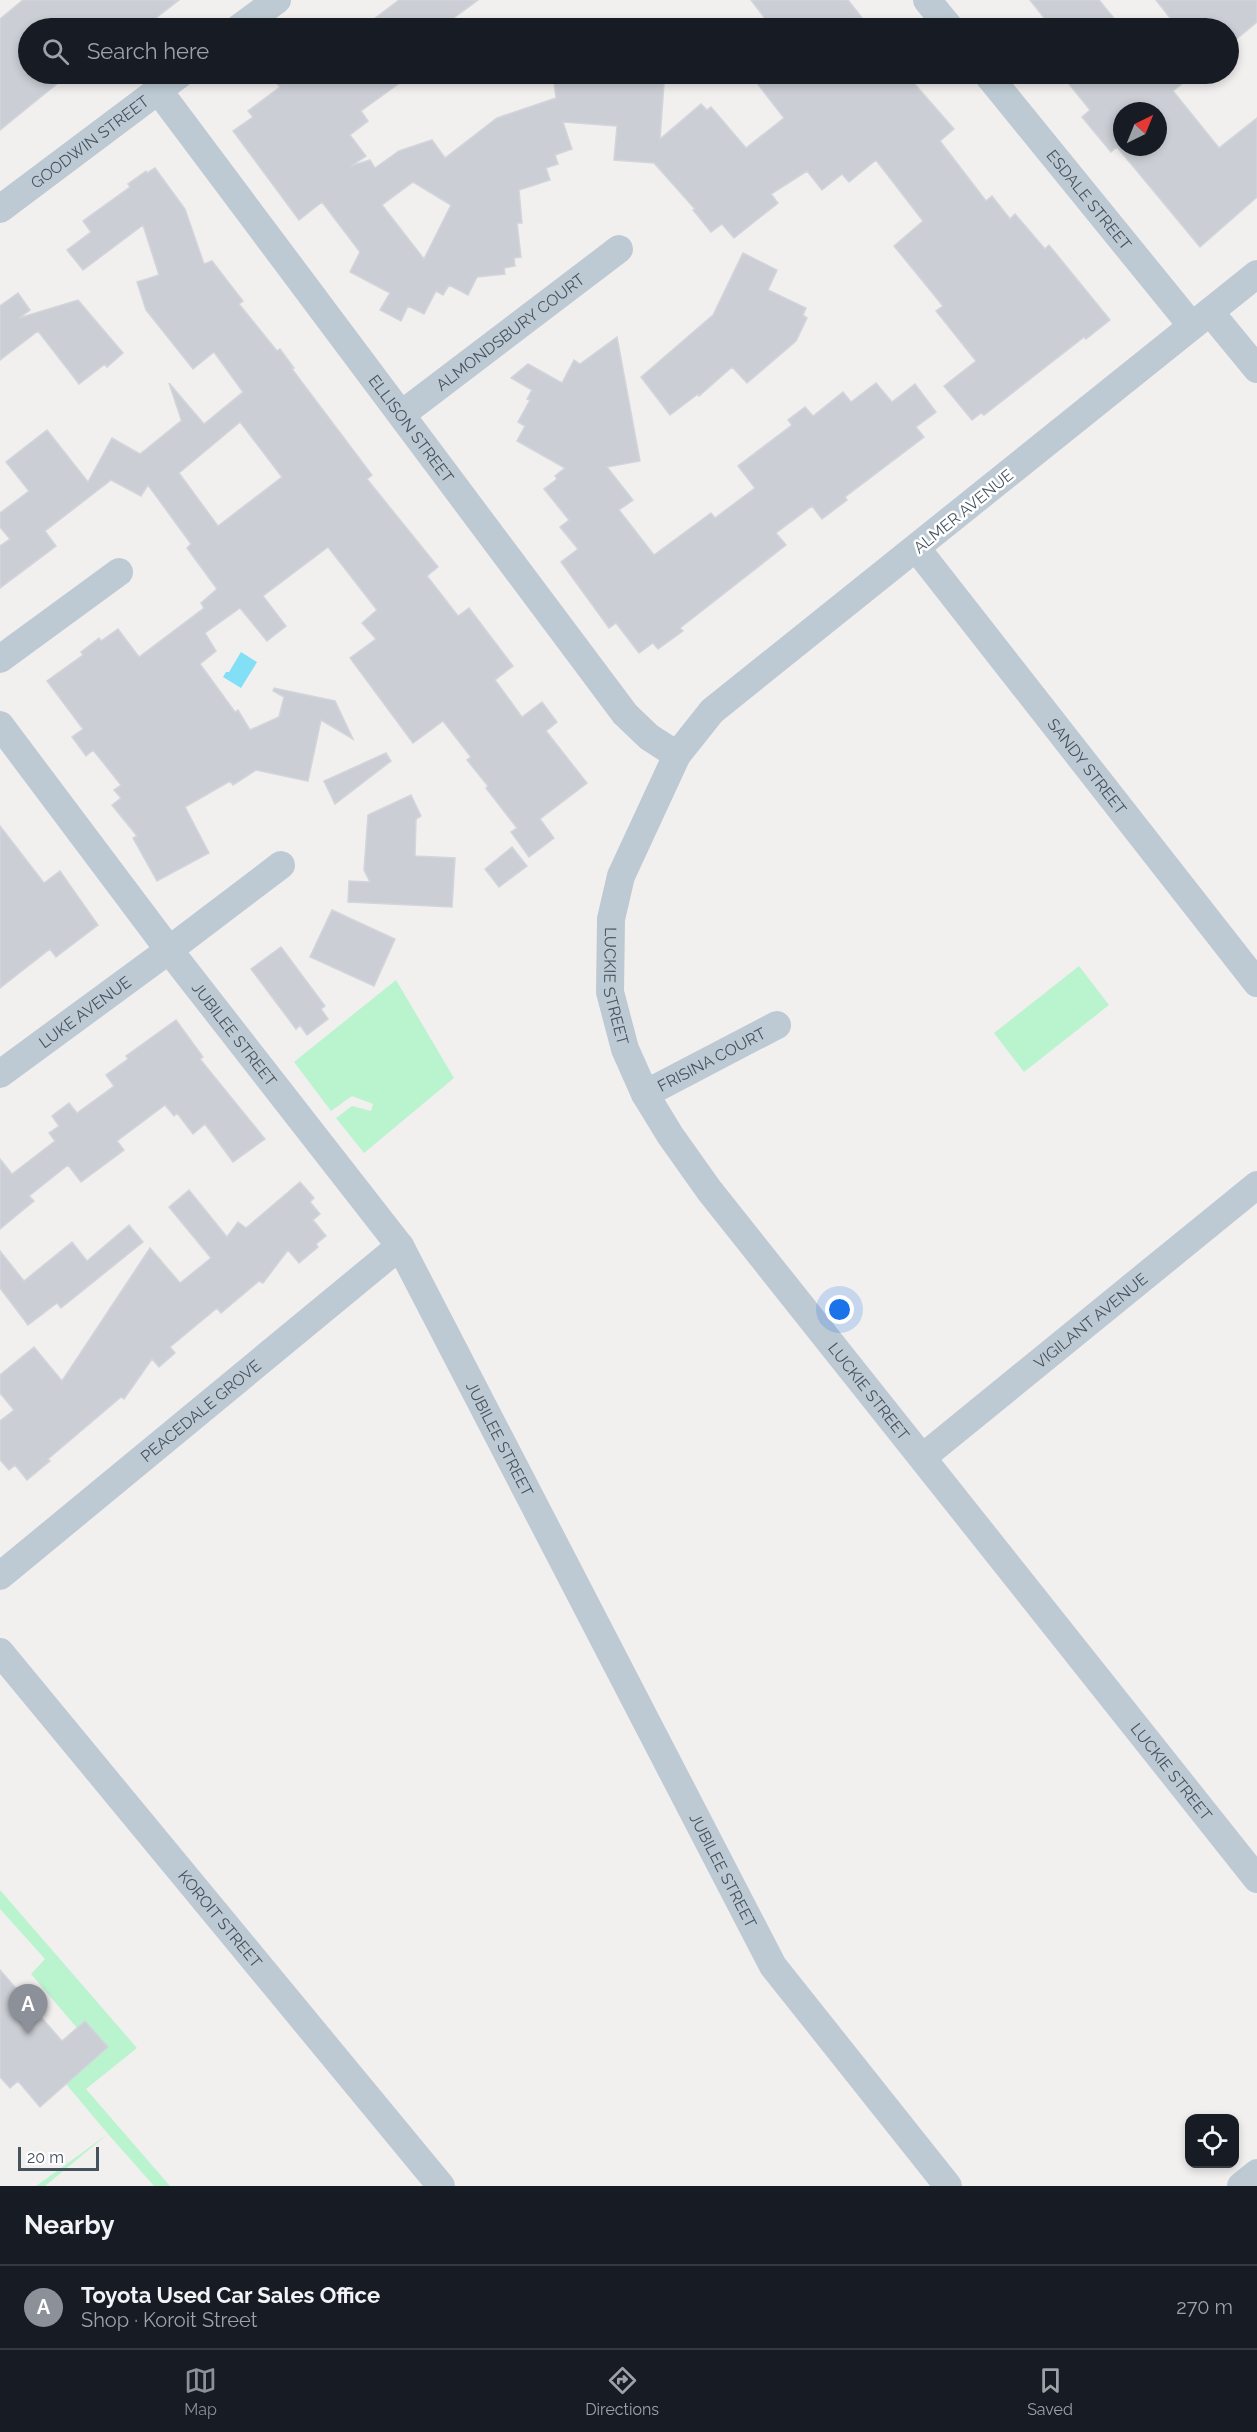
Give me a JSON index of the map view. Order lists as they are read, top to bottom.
{
  "streets": {
    "street": [
      "GOODWIN STREET",
      "ESDALE STREET",
      "ALMONDSBURY COURT",
      "ELLISON STREET",
      "ALMER AVENUE",
      "SANDY STREET",
      "LUCKIE STREET",
      "LUKE AVENUE",
      "JUBILEE STREET",
      "FRISINA COURT",
      "VIGILANT AVENUE",
      "PEACEDALE GROVE",
      "KOROIT STREET"
    ]
  },
  "crossings": [
    ["ESDALE STREET", "ALMER AVENUE"],
    ["ALMONDSBURY COURT", "ELLISON STREET"],
    ["ELLISON STREET", "ALMER AVENUE"],
    ["ELLISON STREET", "LUCKIE STREET"],
    ["ALMER AVENUE", "SANDY STREET"],
    ["ALMER AVENUE", "LUCKIE STREET"],
    ["LUCKIE STREET", "FRISINA COURT"],
    ["LUCKIE STREET", "VIGILANT AVENUE"],
    ["LUKE AVENUE", "JUBILEE STREET"],
    ["JUBILEE STREET", "PEACEDALE GROVE"]
  ],
  "scale_bar": "20 m",
  "north": "top right",
  "page": {
    "search": "Search here",
    "pins": "A",
    "scale": "20 m",
    "heading": "Nearby",
    "list": [
      {
        "mark": "A",
        "name": "Toyota Used Car Sales Office",
        "note": "Shop · Koroit Street",
        "value": "270 m"
      }
    ],
    "nav": ["Map", "Directions", "Saved"]
  }
}
